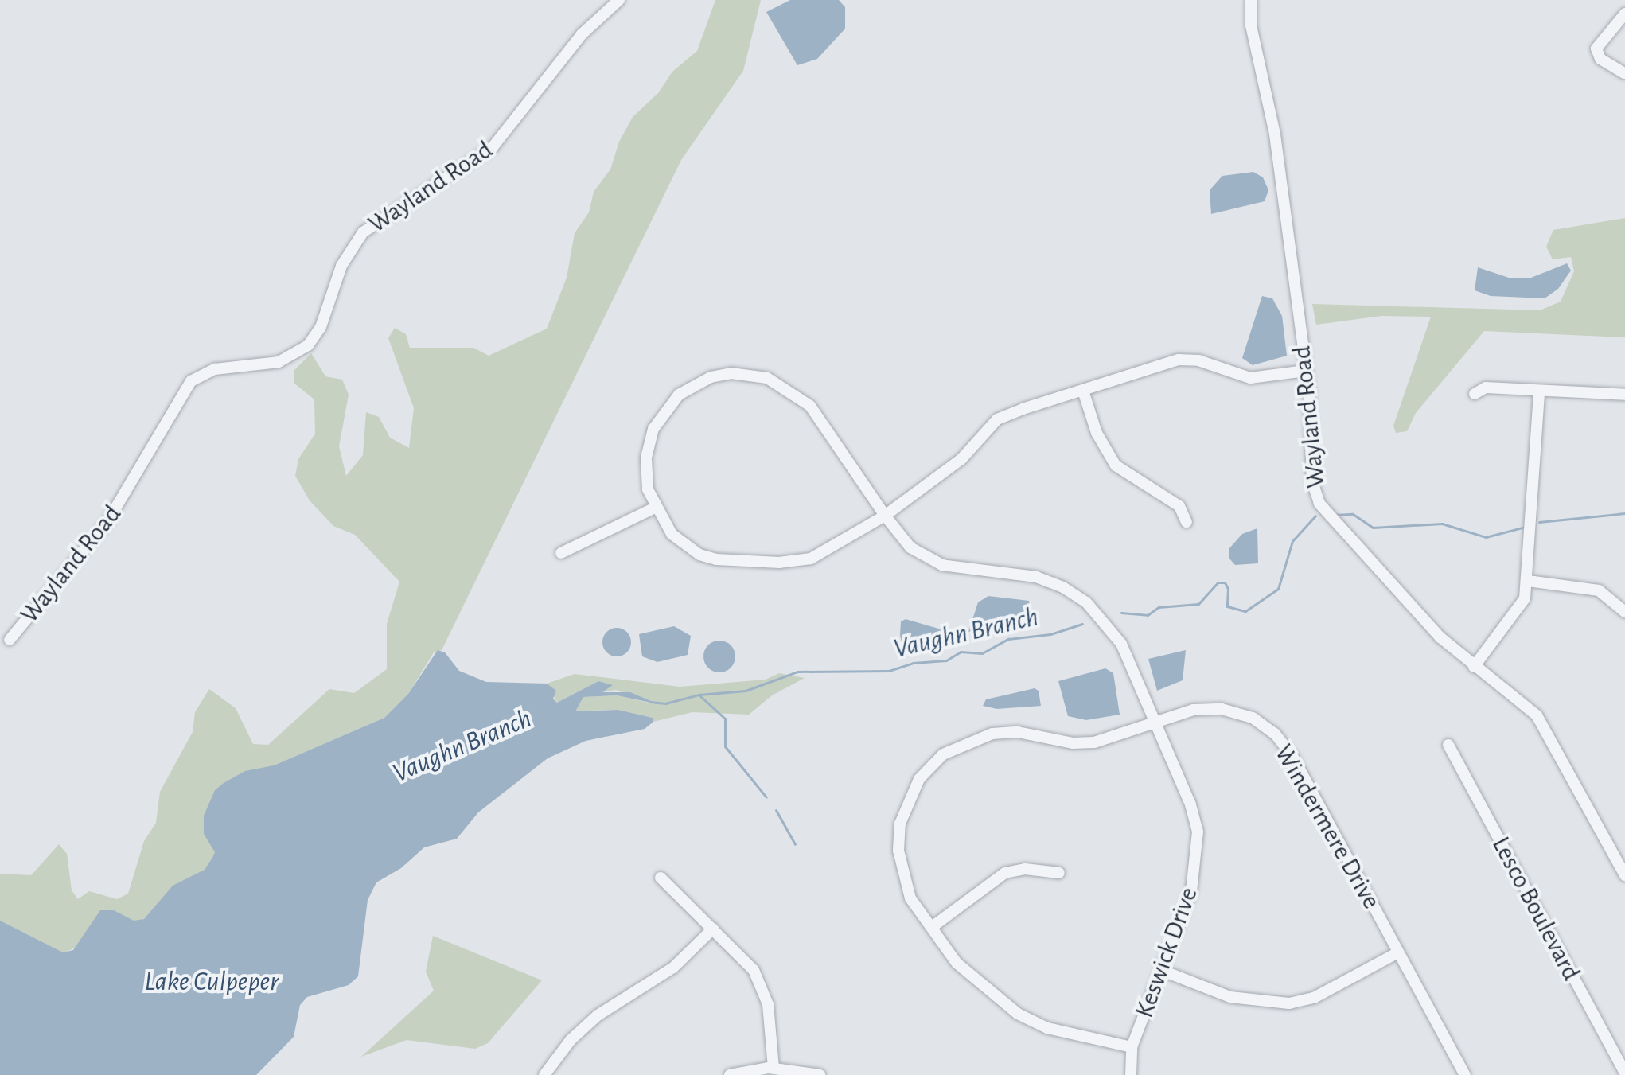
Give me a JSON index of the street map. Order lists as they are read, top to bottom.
{
  "streets": {
    "street": [
      "Wayland Road",
      "Windermere Drive",
      "Lesco Boulevard",
      "Keswick Drive"
    ]
  },
  "crossings": [
    ["Windermere Drive", "Keswick Drive"]
  ],
  "water": ["Vaughn Branch", "Lake Culpeper"]
}
